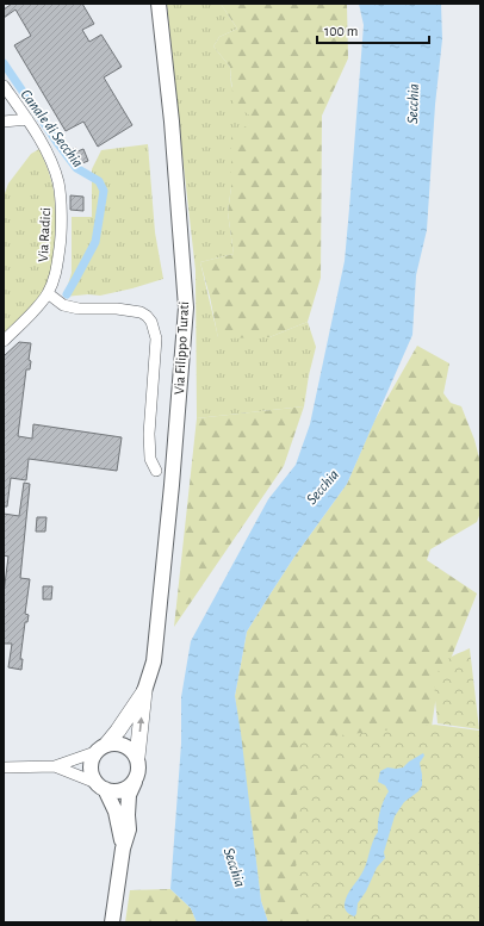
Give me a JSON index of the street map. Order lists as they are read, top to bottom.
{
  "streets": {
    "main road": ["Via Filippo Turati"],
    "street": ["Via Radici"]
  },
  "water": ["Secchia", "Canale di Secchia"],
  "scale_bar": "100 m"
}
